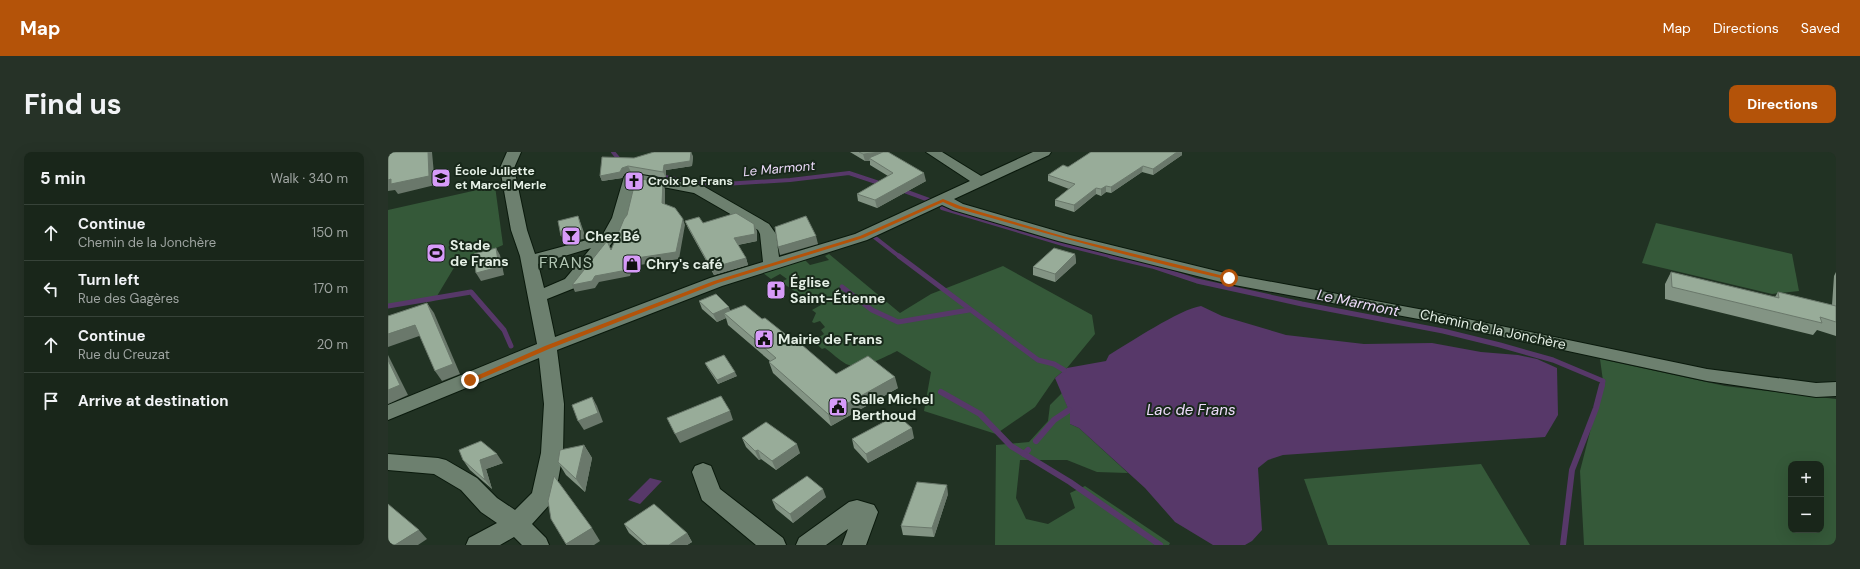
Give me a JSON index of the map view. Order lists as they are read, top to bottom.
{
  "streets": {
    "street": ["Chemin de la Jonchère"]
  },
  "districts": ["FRANS"],
  "water": ["Le Marmont", "Lac de Frans"],
  "places": {
    "school or university": ["École Juliette et Marcel Merle"],
    "church": ["Croix De Frans", "Église Saint-Étienne"],
    "bar": ["Chez Bé"],
    "sports": ["Stade de Frans"],
    "shop": ["Chry's café"],
    "public building": ["Mairie de Frans", "Salle Michel Berthoud"]
  },
  "page": {
    "header": "Map",
    "nav": ["Map", "Directions", "Saved"],
    "buttons": "Directions",
    "title": "Find us",
    "heading": ["5 min", "Walk · 340 m"],
    "list": [
      ["Continue", "Chemin de la Jonchère", "150 m"],
      ["Turn left", "Rue des Gagères", "170 m"],
      ["Continue", "Rue du Creuzat", "20 m"],
      "Arrive at destination"
    ],
    "map_buttons": ["+", "−"]
  }
}
